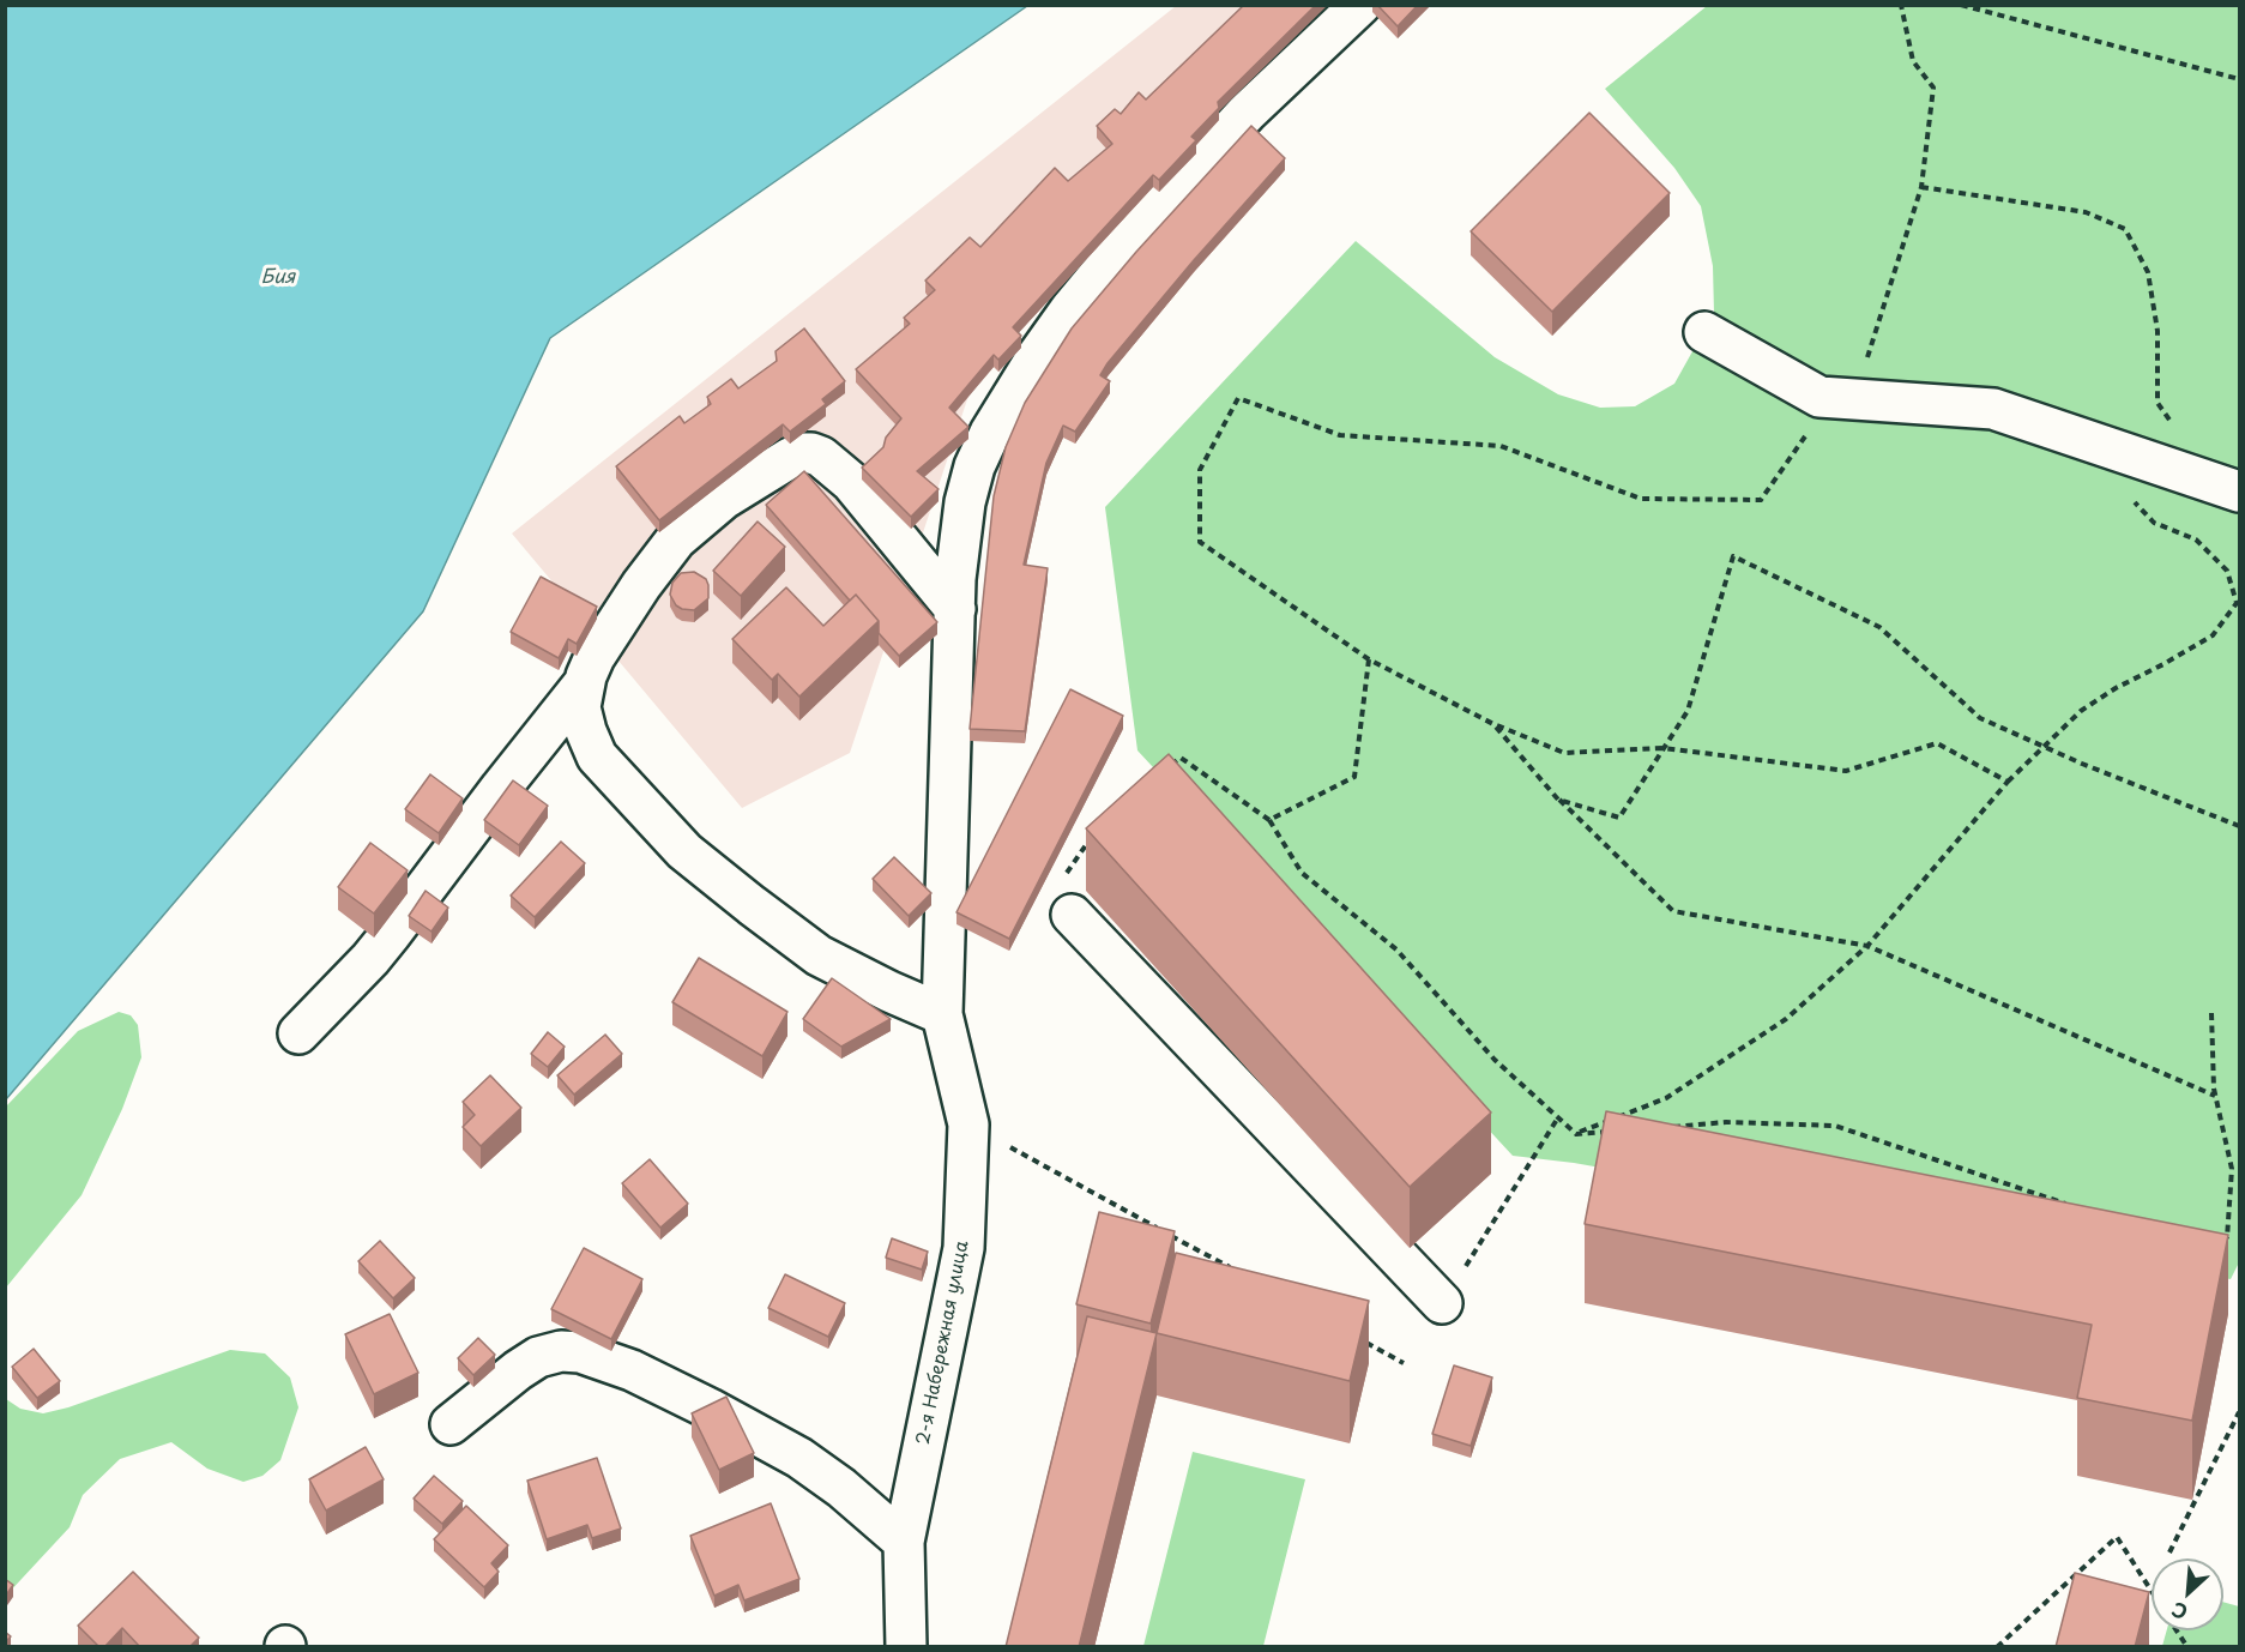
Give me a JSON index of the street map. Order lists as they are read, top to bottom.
{
  "streets": {
    "street": ["2-я Набережная улица"]
  },
  "water": ["Бия"],
  "north": "bottom left"
}
